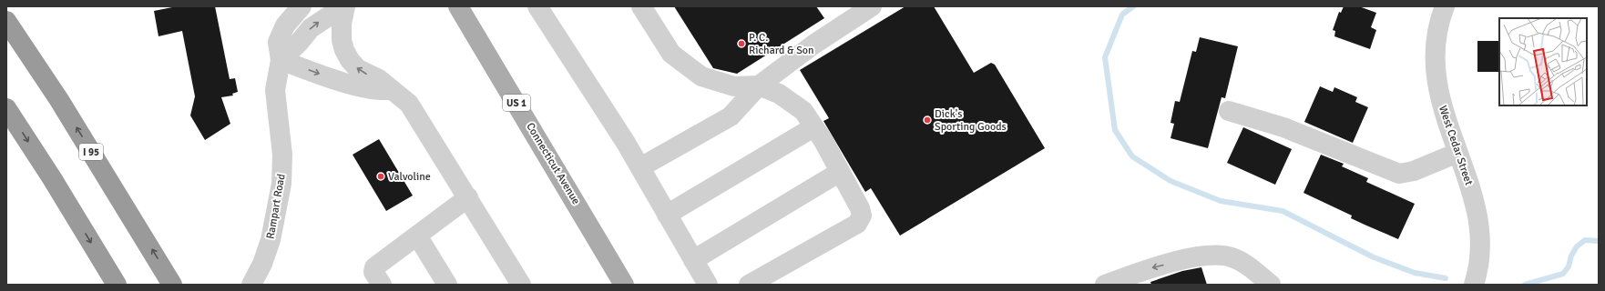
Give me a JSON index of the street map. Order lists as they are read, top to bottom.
{
  "streets": {
    "highway": ["I 95"],
    "main road": ["US 1", "Connecticut Avenue"],
    "street": ["West Cedar Street", "Rampart Road"]
  },
  "places": ["P. C. Richard & Son", "Dick's Sporting Goods", "Valvoline"]
}
